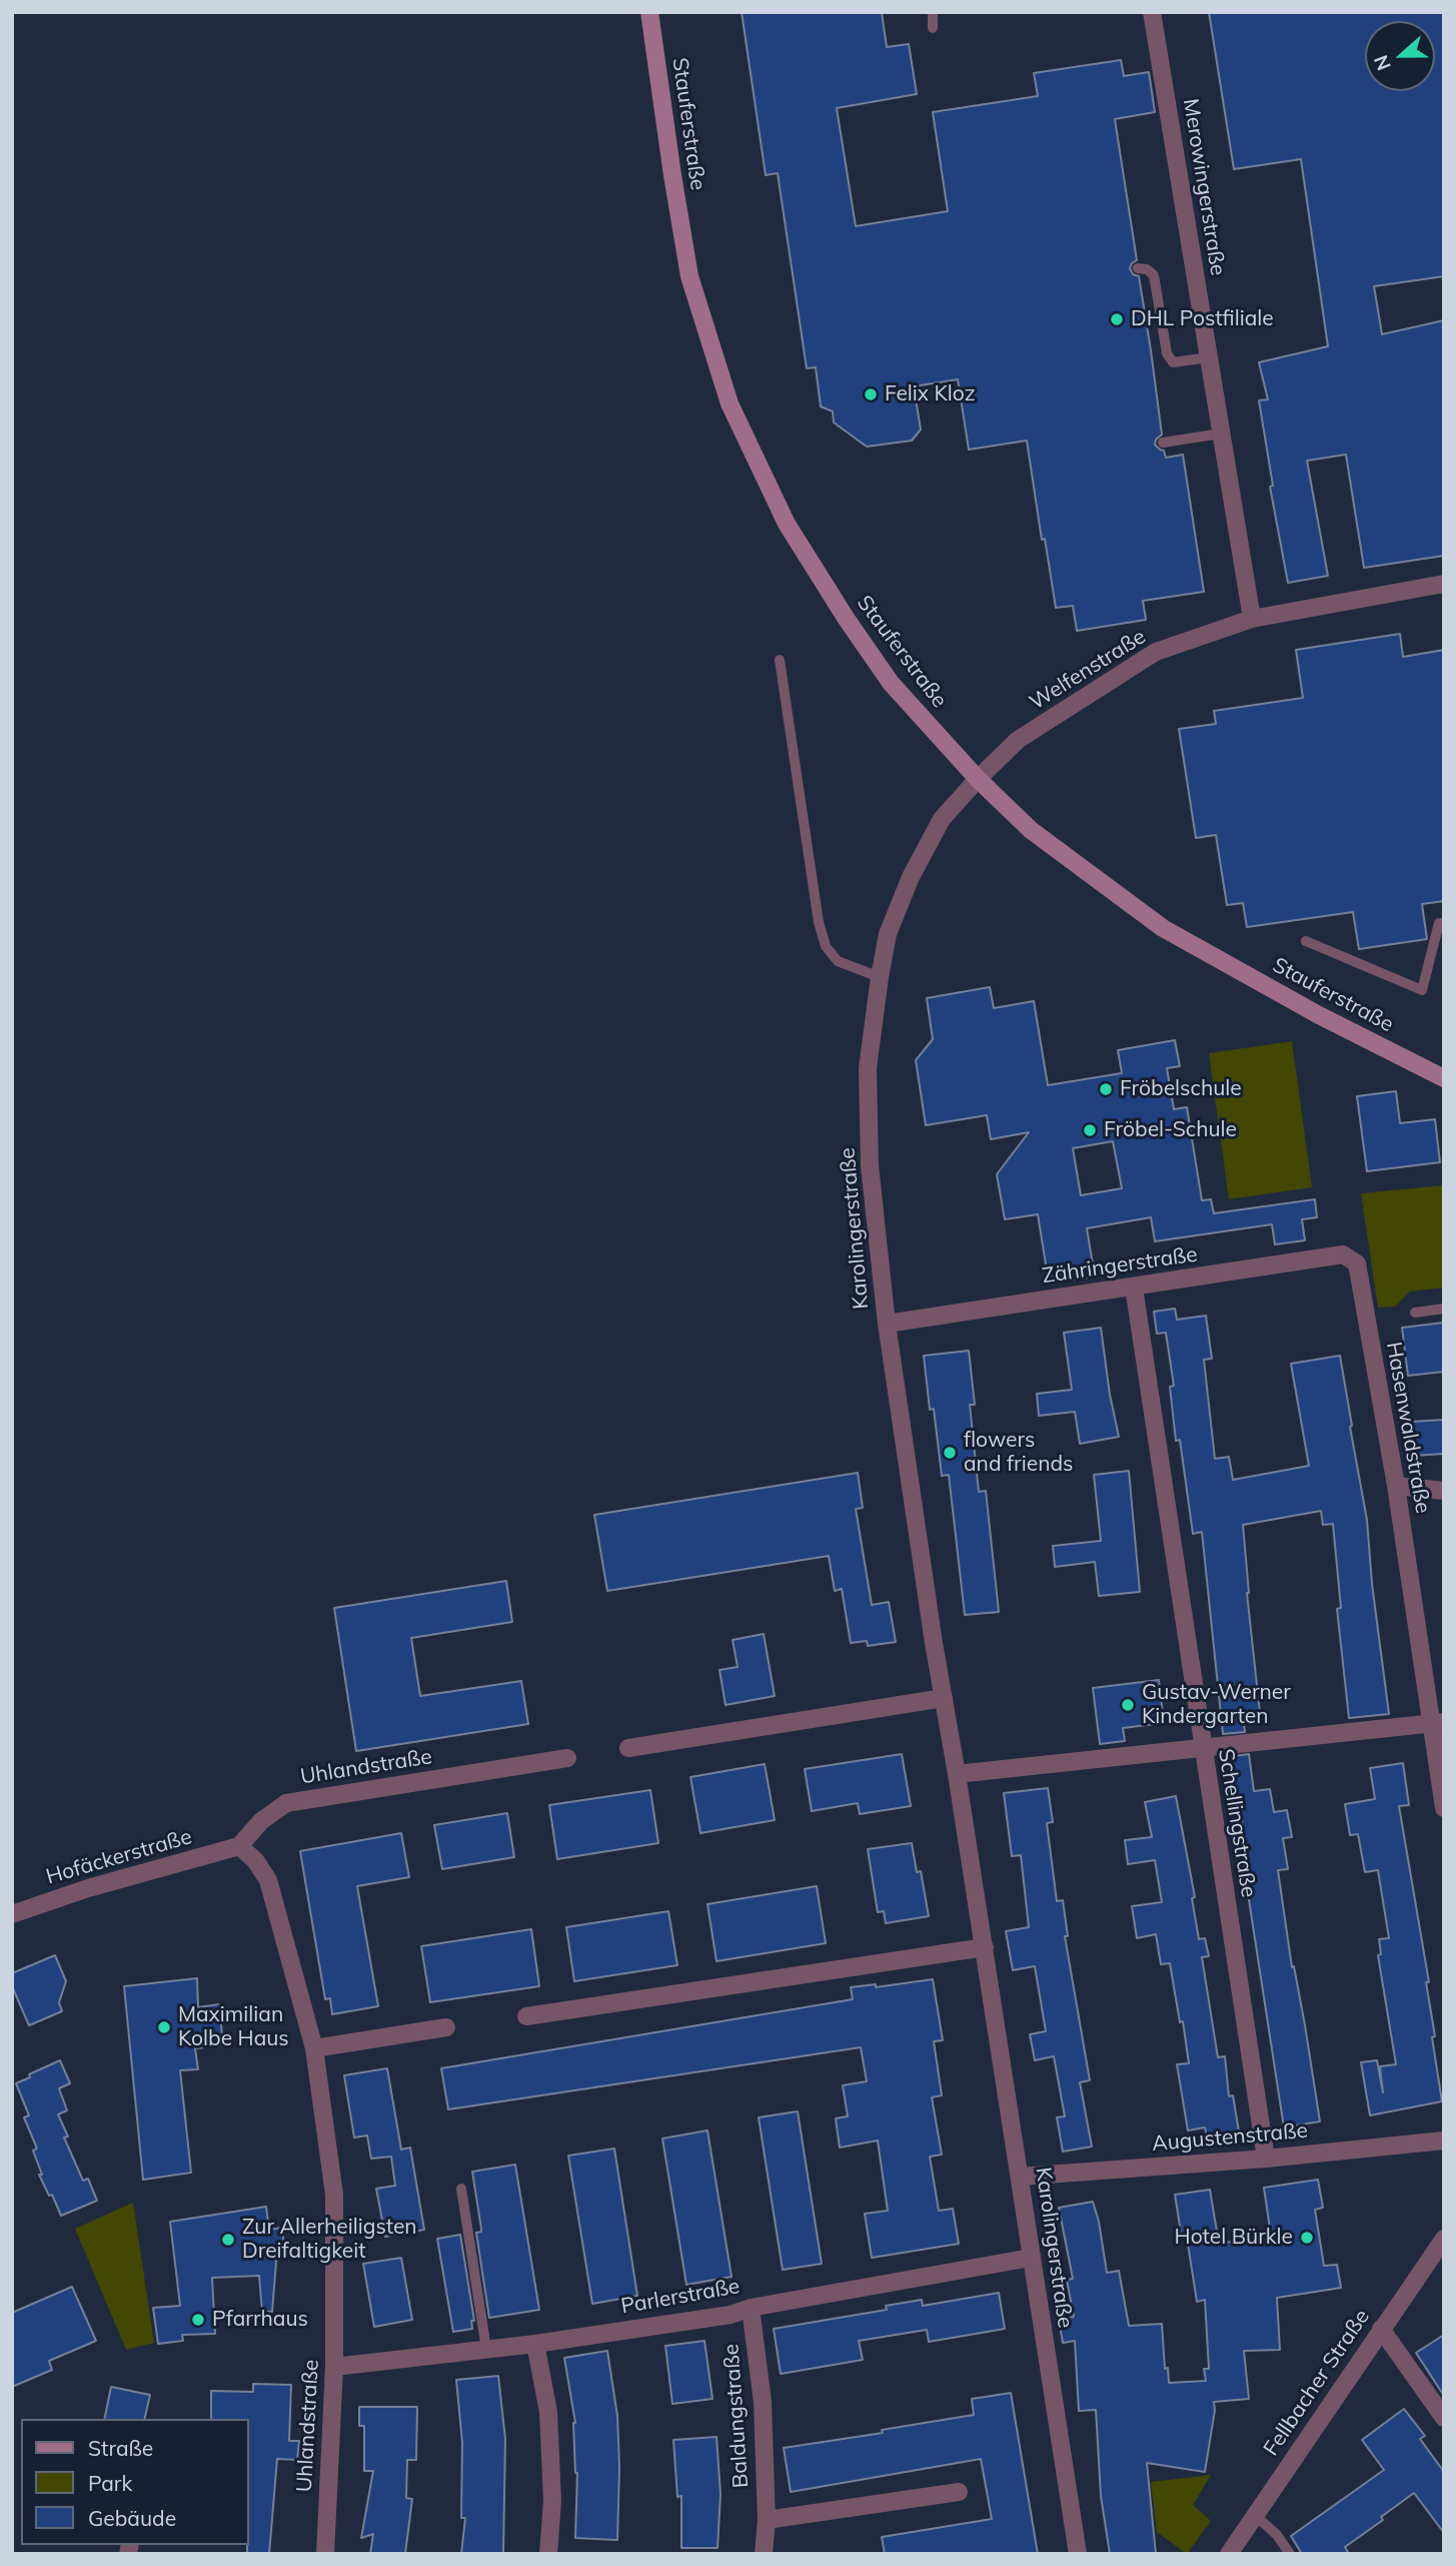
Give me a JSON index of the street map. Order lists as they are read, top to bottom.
{
  "streets": {
    "main road": ["Stauferstraße"],
    "street": [
      "Merowingerstraße",
      "Welfenstraße",
      "Karolingerstraße",
      "Zähringerstraße",
      "Hasenwaldstraße",
      "Uhlandstraße",
      "Schellingstraße",
      "Hofäckerstraße",
      "Augustenstraße",
      "Parlerstraße",
      "Fellbacher Straße",
      "Baldungstraße"
    ]
  },
  "crossings": [
    ["Stauferstraße", "Welfenstraße"],
    ["Stauferstraße", "Karolingerstraße"],
    ["Merowingerstraße", "Welfenstraße"],
    ["Welfenstraße", "Karolingerstraße"],
    ["Karolingerstraße", "Zähringerstraße"],
    ["Karolingerstraße", "Augustenstraße"],
    ["Karolingerstraße", "Parlerstraße"],
    ["Zähringerstraße", "Hasenwaldstraße"],
    ["Zähringerstraße", "Schellingstraße"],
    ["Uhlandstraße", "Hofäckerstraße"],
    ["Uhlandstraße", "Parlerstraße"],
    ["Schellingstraße", "Augustenstraße"],
    ["Parlerstraße", "Baldungstraße"]
  ],
  "places": [
    "DHL Postfiliale",
    "Felix Kloz",
    "Fröbelschule",
    "Fröbel-Schule",
    "flowers and friends",
    "Gustav-Werner Kindergarten",
    "Maximilian Kolbe Haus",
    "Hotel Bürkle",
    "Zur Allerheiligsten Dreifaltigkeit",
    "Pfarrhaus"
  ],
  "legend": ["Straße", "Park", "Gebäude"],
  "north": "left"
}
